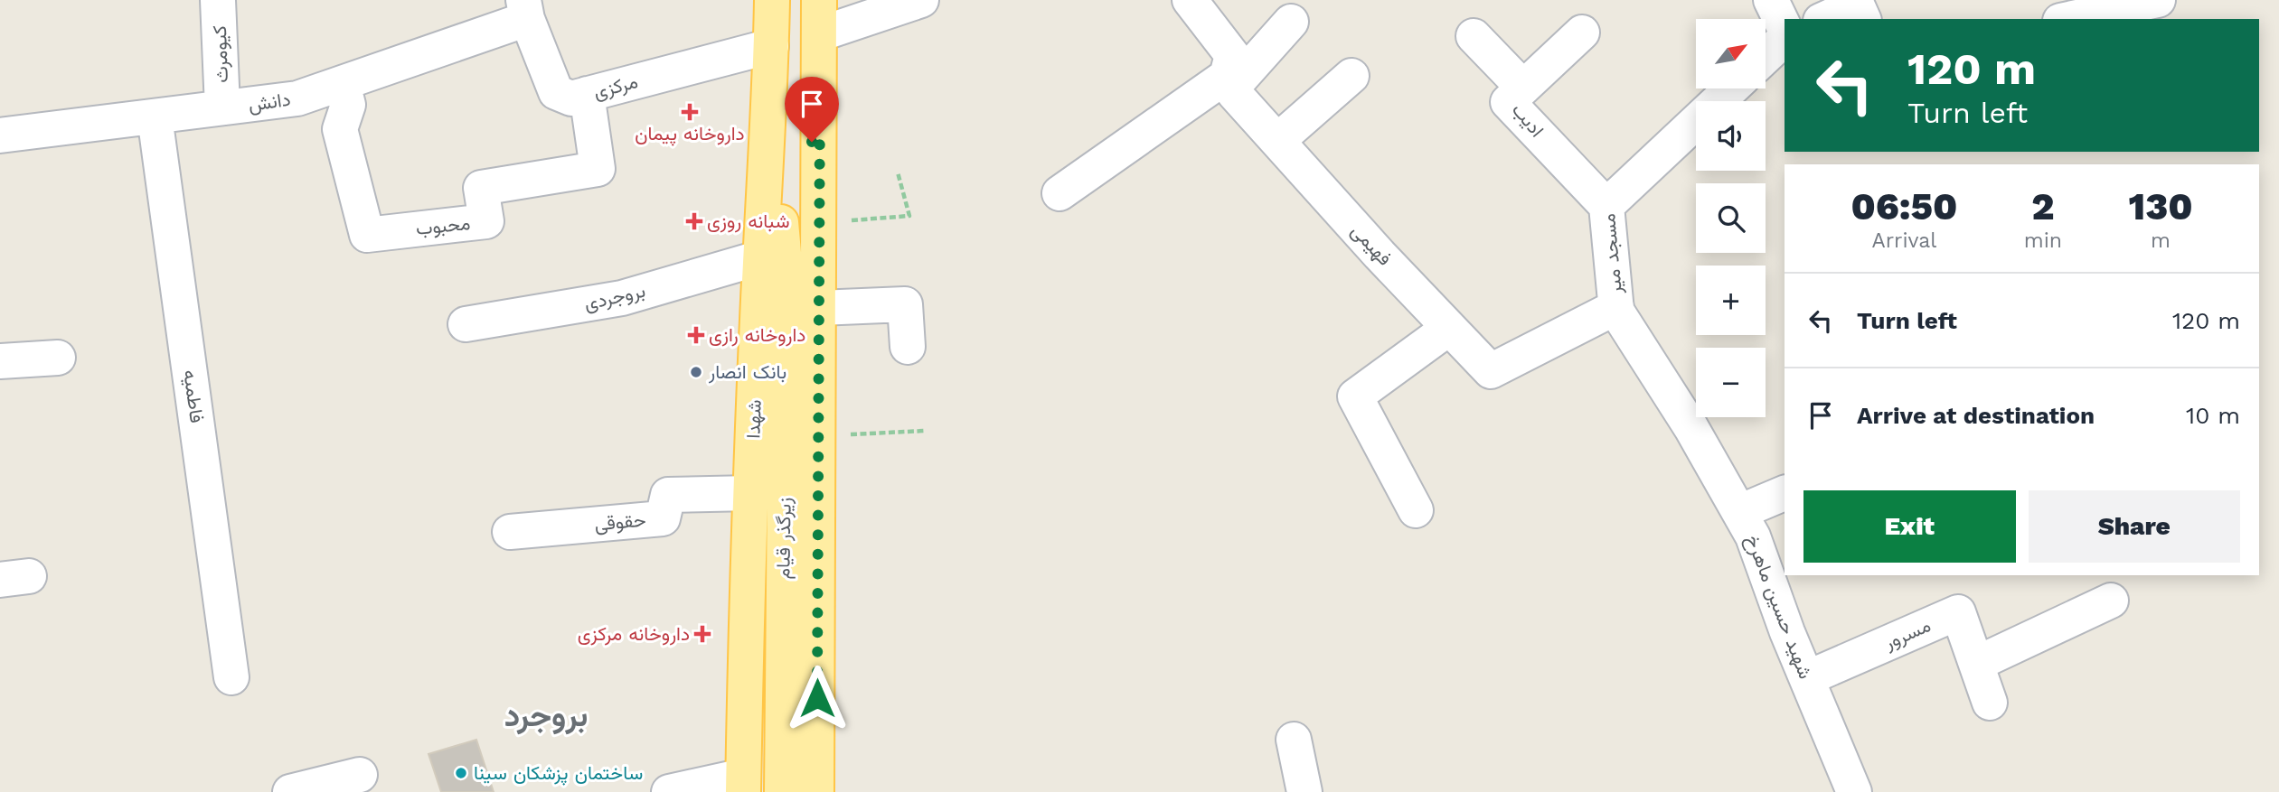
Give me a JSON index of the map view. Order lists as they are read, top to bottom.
{
  "streets": {
    "main road": ["شهدا", "زیرگذر قیام"],
    "street": [
      "کیومرث",
      "مرکزی",
      "دانش",
      "ادیب",
      "محبوب",
      "فهیمی",
      "مسجد میر",
      "بروجردی",
      "فاطمیه",
      "حقوقی",
      "شهید حسین ماهرخ",
      "مسرور"
    ]
  },
  "crossings": [
    ["کیومرث", "دانش"],
    ["مرکزی", "دانش"],
    ["مرکزی", "محبوب"],
    ["مرکزی", "شهدا"],
    ["دانش", "محبوب"],
    ["دانش", "فاطمیه"],
    ["ادیب", "مسجد میر"],
    ["فهیمی", "مسجد میر"],
    ["مسجد میر", "شهید حسین ماهرخ"],
    ["بروجردی", "شهدا"],
    ["شهدا", "حقوقی"],
    ["شهید حسین ماهرخ", "مسرور"]
  ],
  "districts": ["بروجرد"],
  "places": {
    "health": [
      "داروخانه پیمان",
      "شبانه روزی",
      "داروخانه رازی",
      "داروخانه مرکزی"
    ],
    "other": ["بانک انصار", "ساختمان پزشکان سینا"]
  },
  "north": "top right",
  "page": {
    "map_buttons": ["+", "−"],
    "turn": ["120 m", "Turn left"],
    "eta": [
      "06:50",
      "Arrival",
      "2",
      "min",
      "130",
      "m"
    ],
    "list": [
      {
        "name": "Turn left",
        "value": "120 m"
      },
      {
        "name": "Arrive at destination",
        "value": "10 m"
      }
    ],
    "buttons": ["Exit", "Share"]
  }
}
